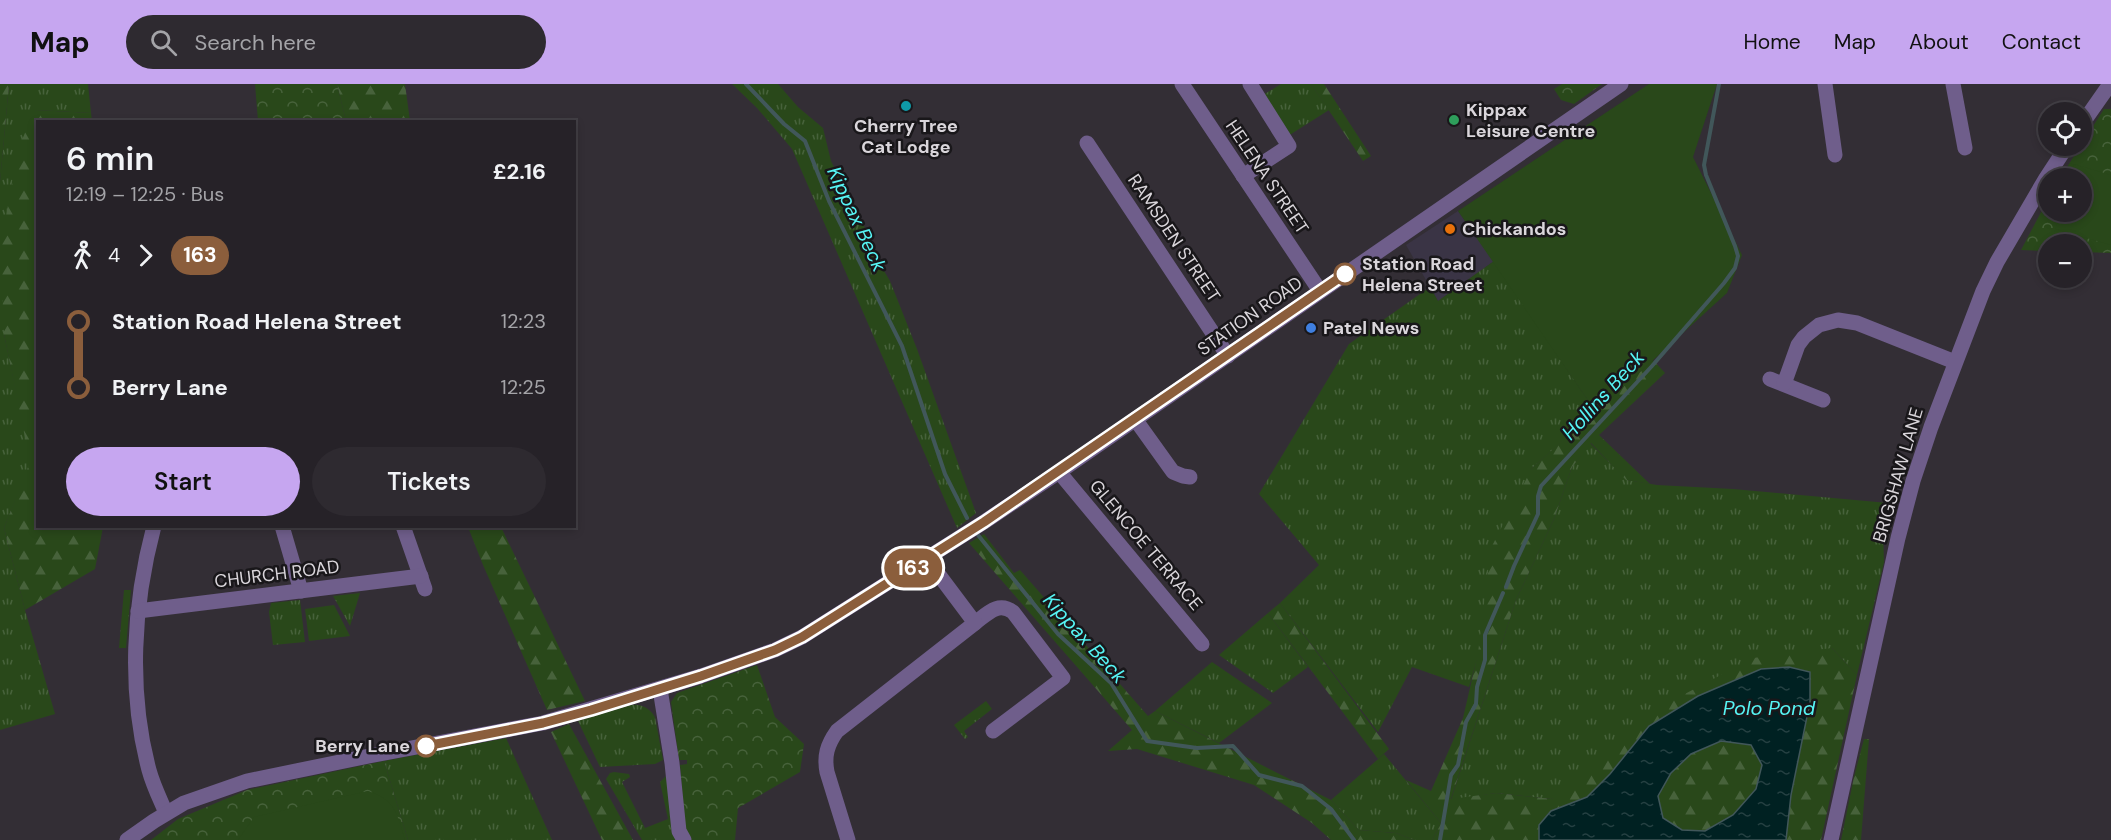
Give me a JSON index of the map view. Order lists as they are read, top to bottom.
{
  "streets": {
    "street": [
      "HELENA STREET",
      "RAMSDEN STREET",
      "STATION ROAD",
      "BRIGSHAW LANE",
      "GLENCOE TERRACE",
      "CHURCH ROAD"
    ]
  },
  "crossings": [
    ["HELENA STREET", "STATION ROAD"],
    ["RAMSDEN STREET", "STATION ROAD"],
    ["STATION ROAD", "GLENCOE TERRACE"]
  ],
  "water": ["Kippax Beck", "Hollins Beck", "Polo Pond"],
  "places": [
    "Cherry Tree Cat Lodge",
    "Kippax Leisure Centre",
    "Chickandos",
    "Station Road Helena Street",
    "Patel News",
    "Berry Lane"
  ],
  "lines": ["bus line 163"],
  "page": {
    "header": "Map",
    "search": "Search here",
    "nav": [
      "Home",
      "Map",
      "About",
      "Contact"
    ],
    "on_map": "163",
    "map_buttons": ["+", "−"],
    "heading": ["6 min", "12:19 – 12:25 · Bus", "£2.16"],
    "legs": ["4", "163"],
    "list": [
      {
        "name": "Station Road Helena Street",
        "value": "12:23"
      },
      {
        "name": "Berry Lane",
        "value": "12:25"
      }
    ],
    "buttons": ["Start", "Tickets"]
  }
}
